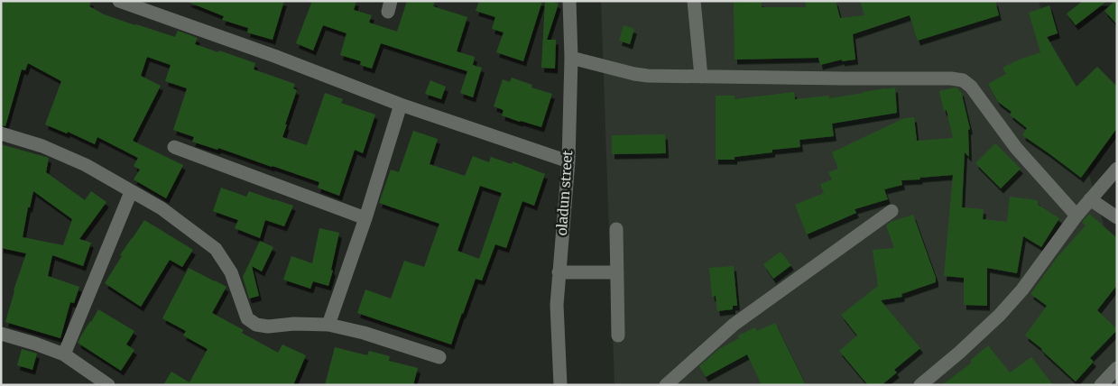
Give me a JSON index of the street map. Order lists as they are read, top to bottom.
{
  "streets": {
    "street": ["oladun street"]
  }
}
